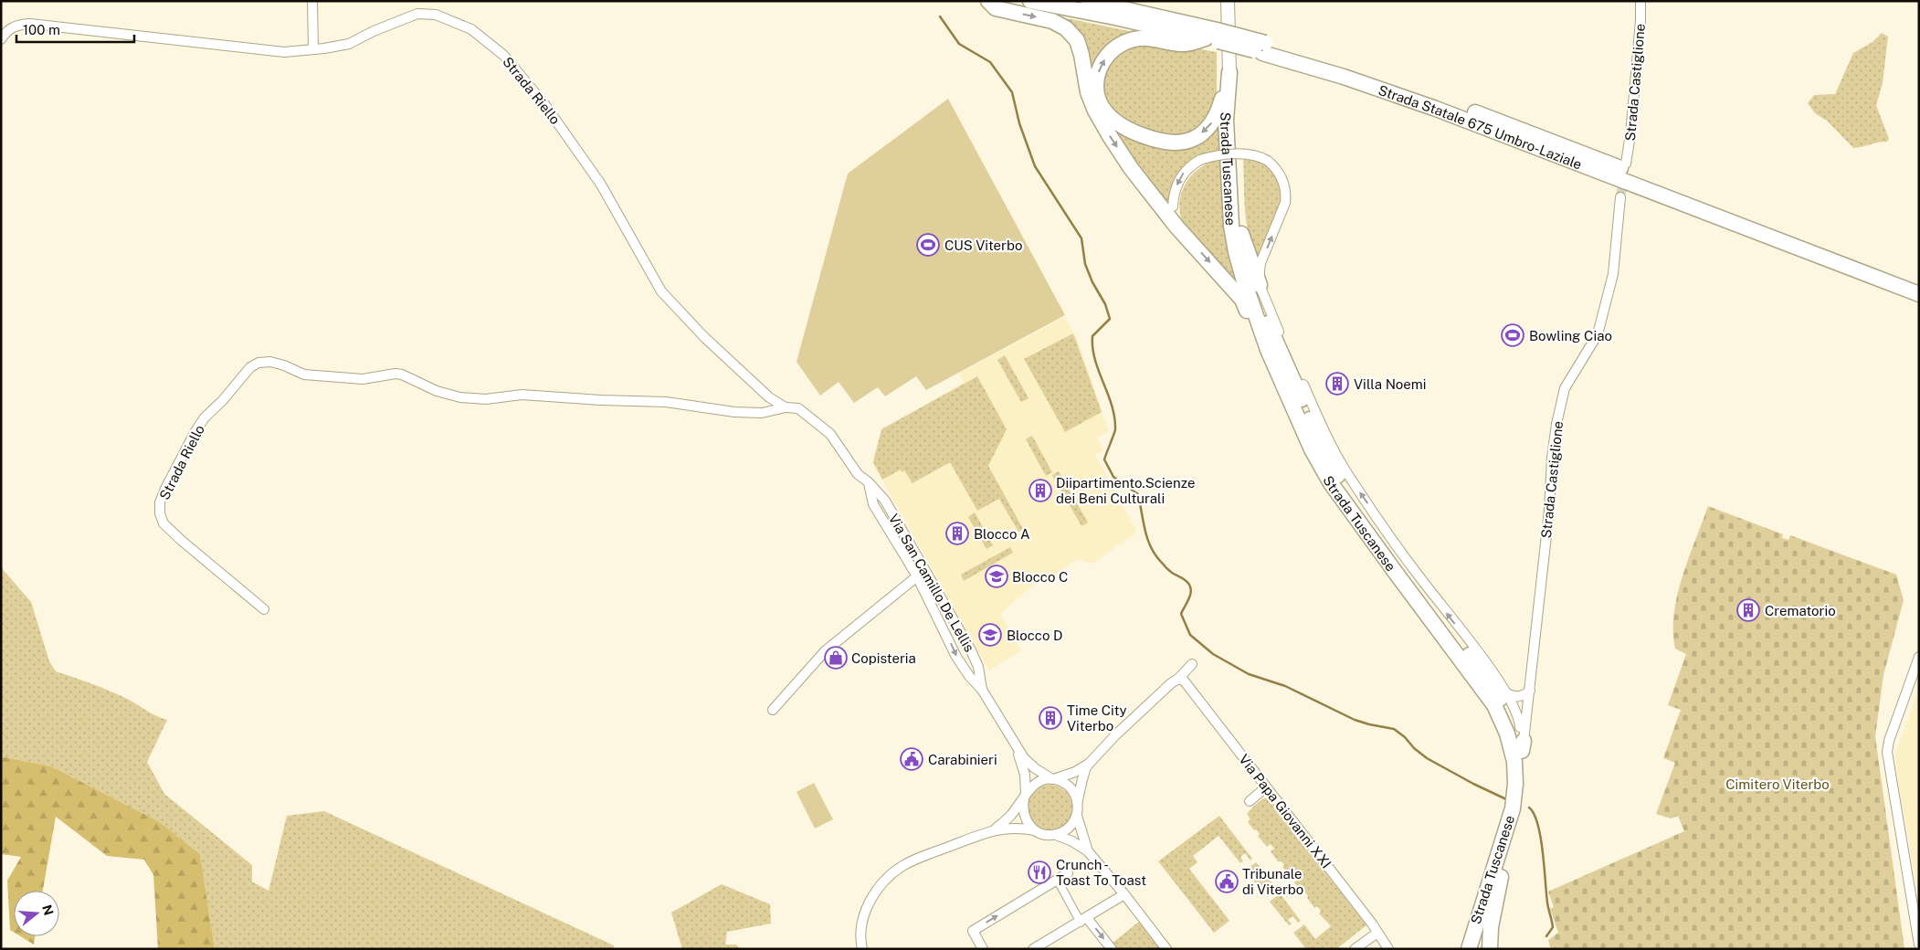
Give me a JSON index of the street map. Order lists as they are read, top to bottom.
{
  "streets": {
    "highway": ["Strada Statale 675 Umbro-Laziale", "Strada Tuscanese"],
    "street": [
      "Strada Castiglione",
      "Strada Riello",
      "Via San Camillo De Lellis",
      "Via Papa Giovanni XXI"
    ]
  },
  "crossings": [
    ["Strada Castiglione", "Strada Tuscanese"],
    ["Strada Riello", "Via San Camillo De Lellis"]
  ],
  "parks": ["Cimitero Viterbo"],
  "places": {
    "sports": ["CUS Viterbo", "Bowling Ciao"],
    "building": [
      "Villa Noemi",
      "Diipartimento.Scienze dei Beni Culturali",
      "Blocco A",
      "Crematorio",
      "Time City Viterbo"
    ],
    "school or university": ["Blocco C", "Blocco D"],
    "shop": ["Copisteria"],
    "public building": ["Carabinieri", "Tribunale di Viterbo"],
    "restaurant": ["Crunch - Toast To Toast"]
  },
  "scale_bar": "100 m",
  "north": "right"
}
